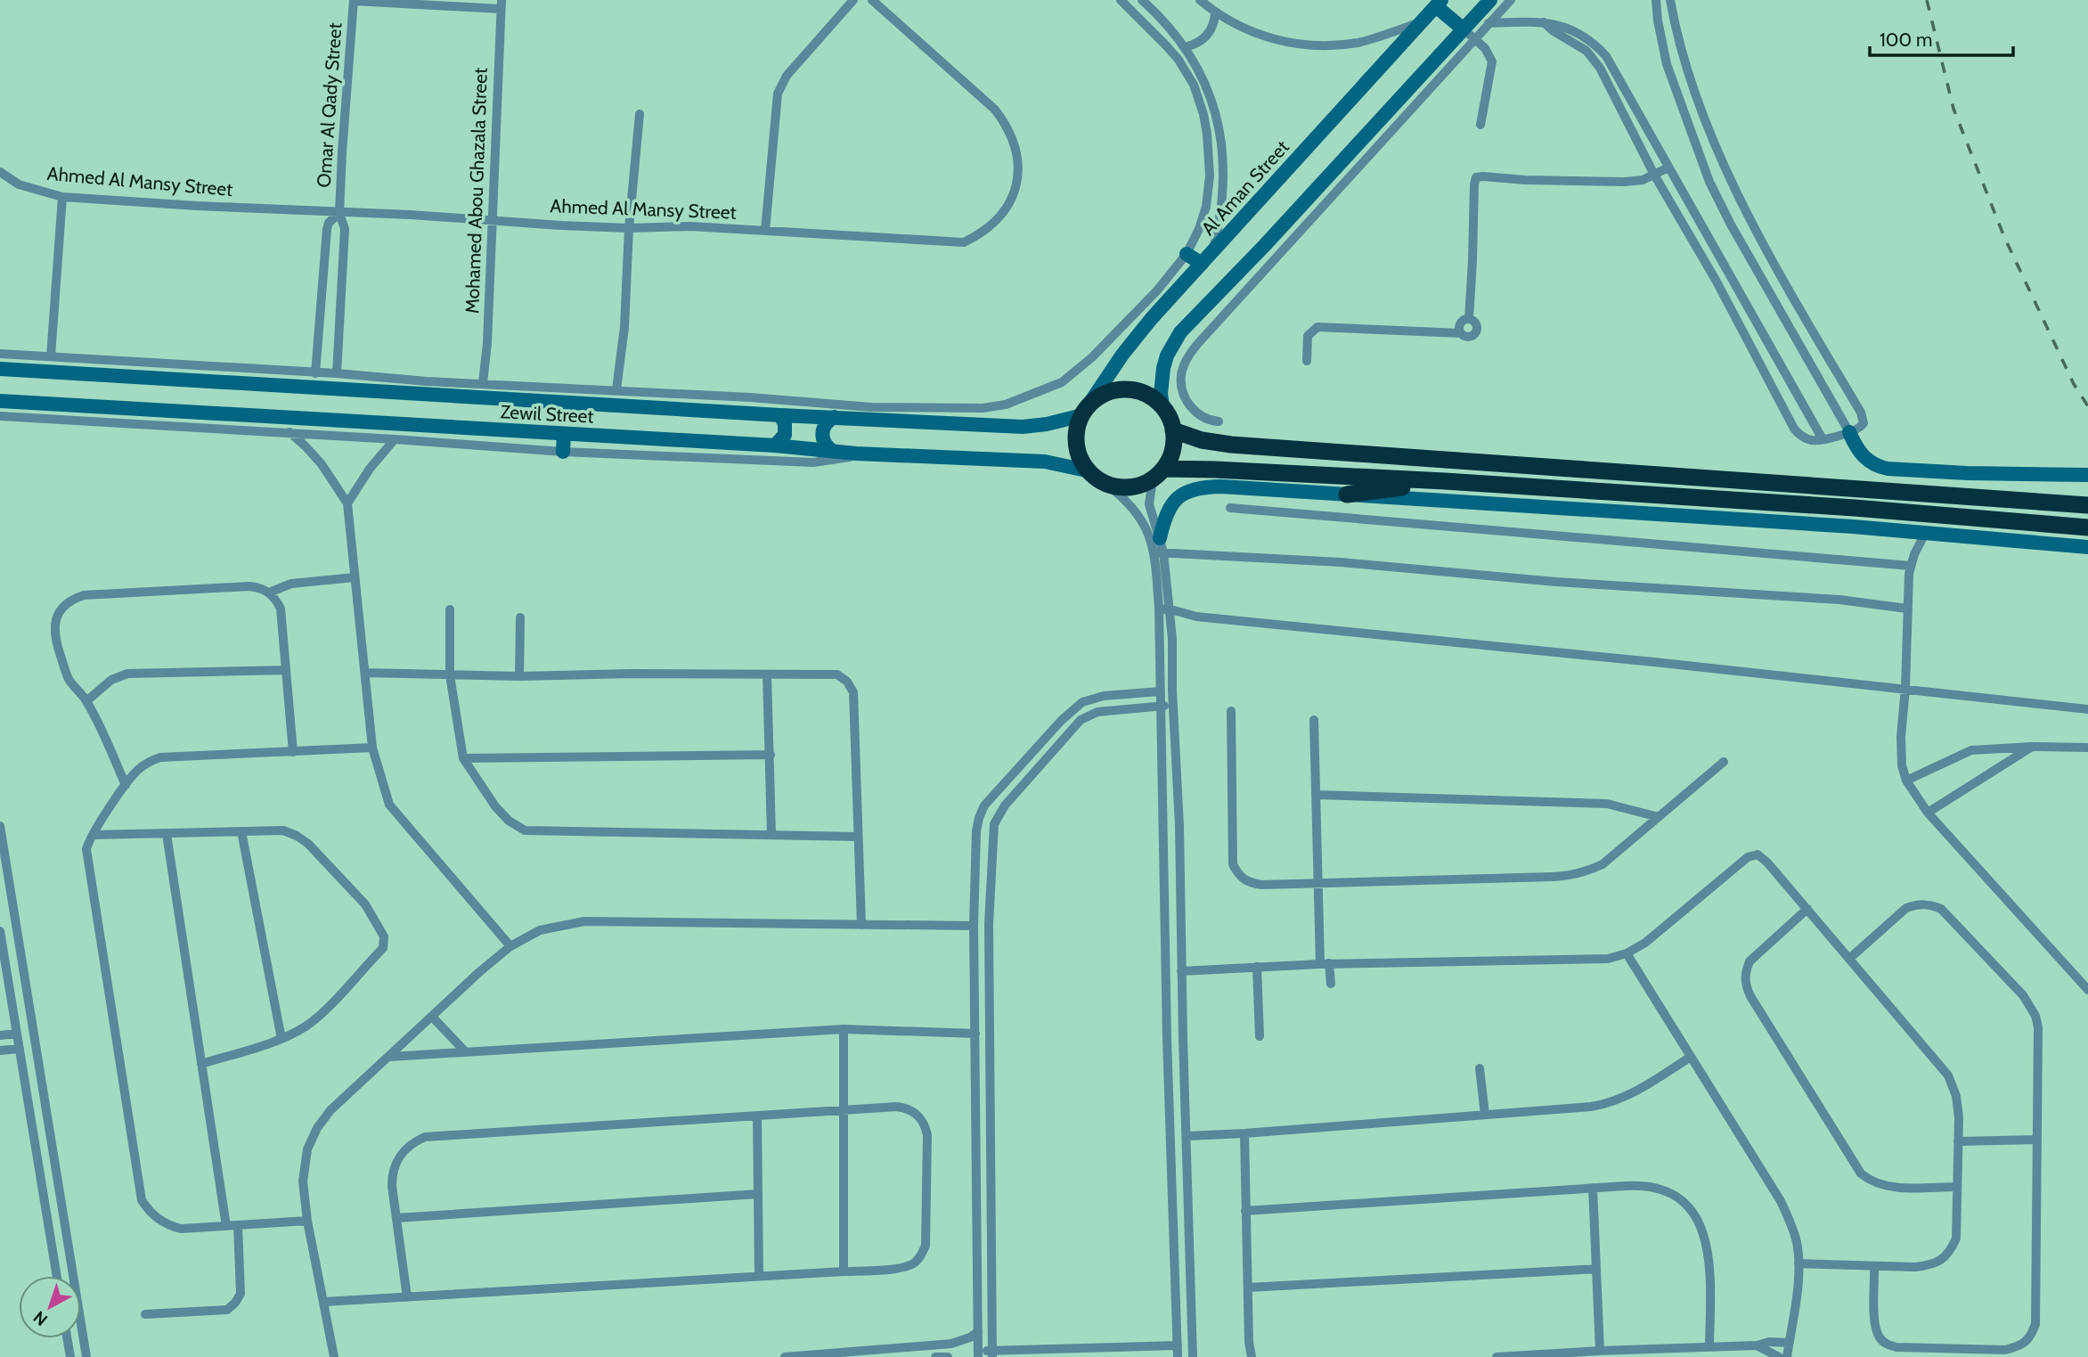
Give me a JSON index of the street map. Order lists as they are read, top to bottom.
{
  "streets": {
    "street": [
      "Omar Al Qady Street",
      "Ahmed Al Mansy Street",
      "Al Aman Street",
      "Mohamed Abou Ghazala Street",
      "Zewil Street"
    ]
  },
  "crossings": [
    ["Omar Al Qady Street", "Ahmed Al Mansy Street"],
    ["Ahmed Al Mansy Street", "Mohamed Abou Ghazala Street"],
    ["Al Aman Street", "Zewil Street"]
  ],
  "scale_bar": "100 m",
  "north": "bottom left"
}
